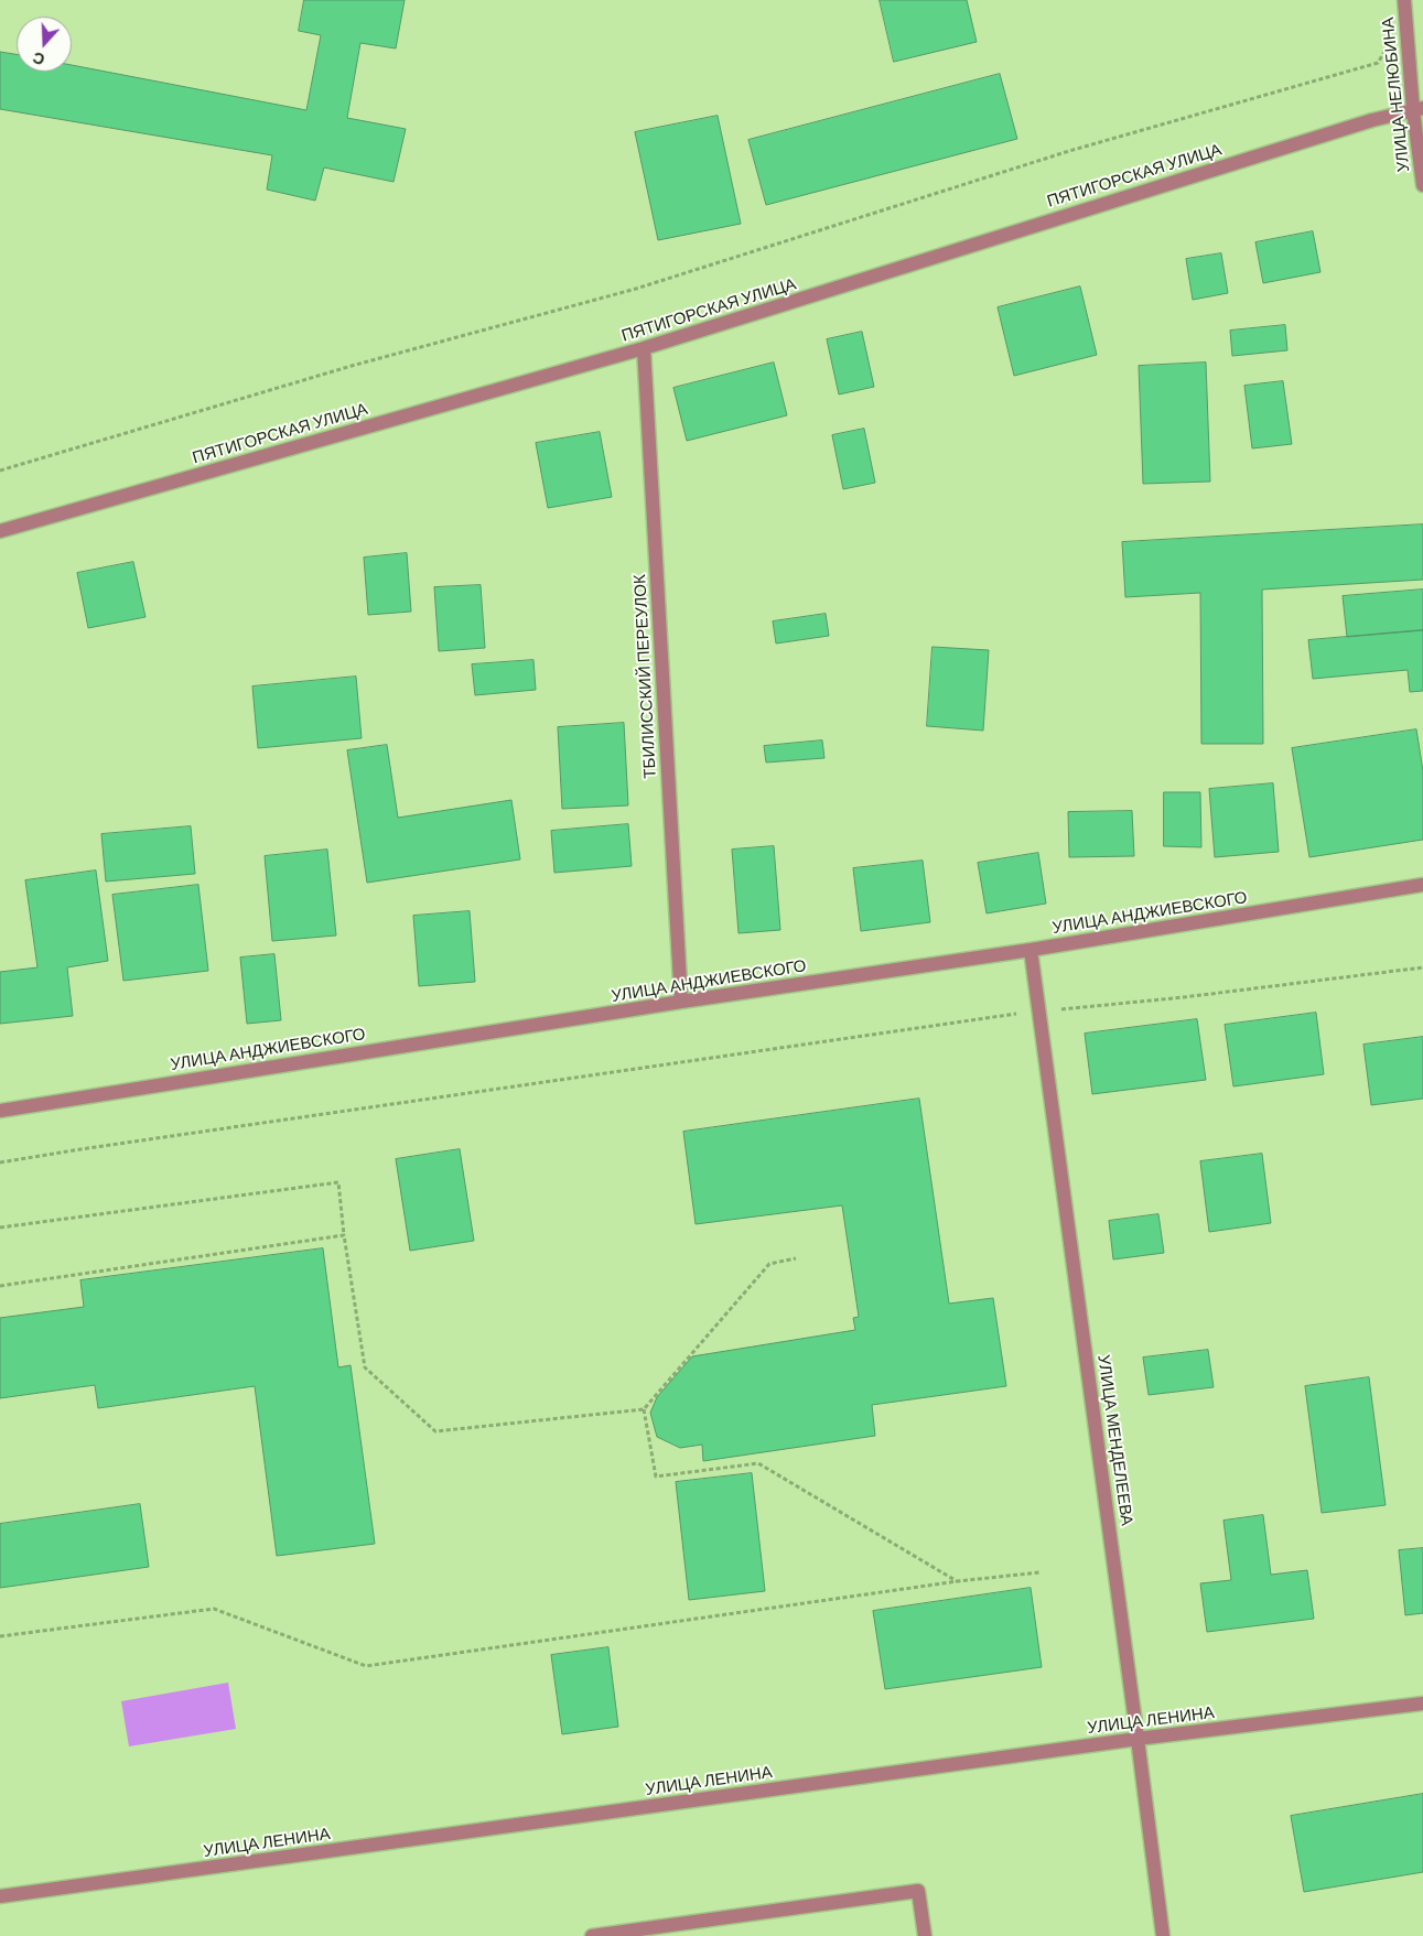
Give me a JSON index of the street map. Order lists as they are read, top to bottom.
{
  "streets": {
    "street": [
      "УЛИЦА НЕЛЮБИНА",
      "ПЯТИГОРСКАЯ УЛИЦА",
      "ТБИЛИССКИЙ ПЕРЕУЛОК",
      "УЛИЦА АНДЖИЕВСКОГО",
      "УЛИЦА МЕНДЕЛЕЕВА",
      "УЛИЦА ЛЕНИНА"
    ]
  },
  "crossings": [
    ["УЛИЦА НЕЛЮБИНА", "ПЯТИГОРСКАЯ УЛИЦА"],
    ["ПЯТИГОРСКАЯ УЛИЦА", "ТБИЛИССКИЙ ПЕРЕУЛОК"],
    ["ТБИЛИССКИЙ ПЕРЕУЛОК", "УЛИЦА АНДЖИЕВСКОГО"],
    ["УЛИЦА АНДЖИЕВСКОГО", "УЛИЦА МЕНДЕЛЕЕВА"],
    ["УЛИЦА МЕНДЕЛЕЕВА", "УЛИЦА ЛЕНИНА"]
  ],
  "north": "bottom"
}
